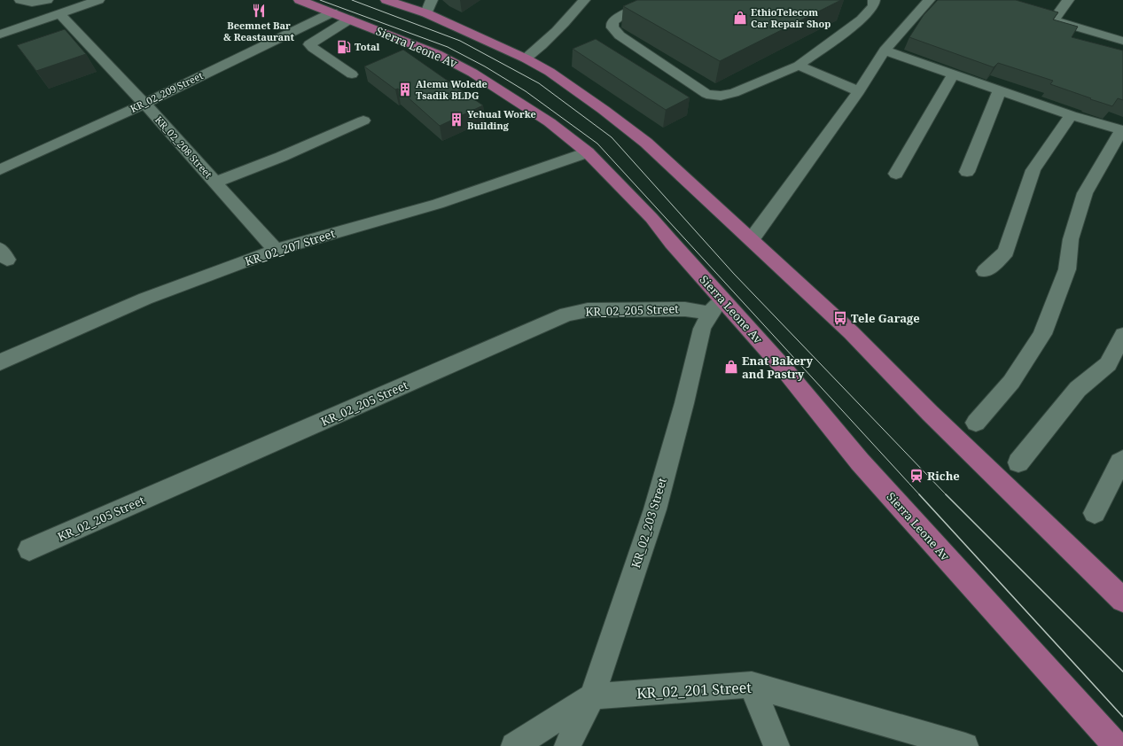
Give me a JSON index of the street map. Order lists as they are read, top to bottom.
{
  "streets": {
    "main road": ["Sierra Leone Av"],
    "street": [
      "KR_02_209 Street",
      "KR_02_208 Street",
      "KR_02_207 Street",
      "KR_02_205 Street",
      "KR_02_203 Street",
      "KR_02_201 Street"
    ]
  },
  "crossings": [
    ["Sierra Leone Av", "KR_02_209 Street"],
    ["Sierra Leone Av", "KR_02_207 Street"],
    ["Sierra Leone Av", "KR_02_205 Street"],
    ["Sierra Leone Av", "KR_02_203 Street"],
    ["KR_02_209 Street", "KR_02_208 Street"],
    ["KR_02_208 Street", "KR_02_207 Street"],
    ["KR_02_205 Street", "KR_02_203 Street"],
    ["KR_02_203 Street", "KR_02_201 Street"]
  ],
  "places": {
    "restaurant": ["Beemnet Bar & Reastaurant"],
    "shop": ["EthioTelecom Car Repair Shop", "Enat Bakery and Pastry"],
    "fuel station": ["Total"],
    "building": ["Alemu Wolede Tsadik BLDG", "Yehual Worke Building"],
    "bus stop": ["Tele Garage"],
    "station": ["Riche"]
  }
}
